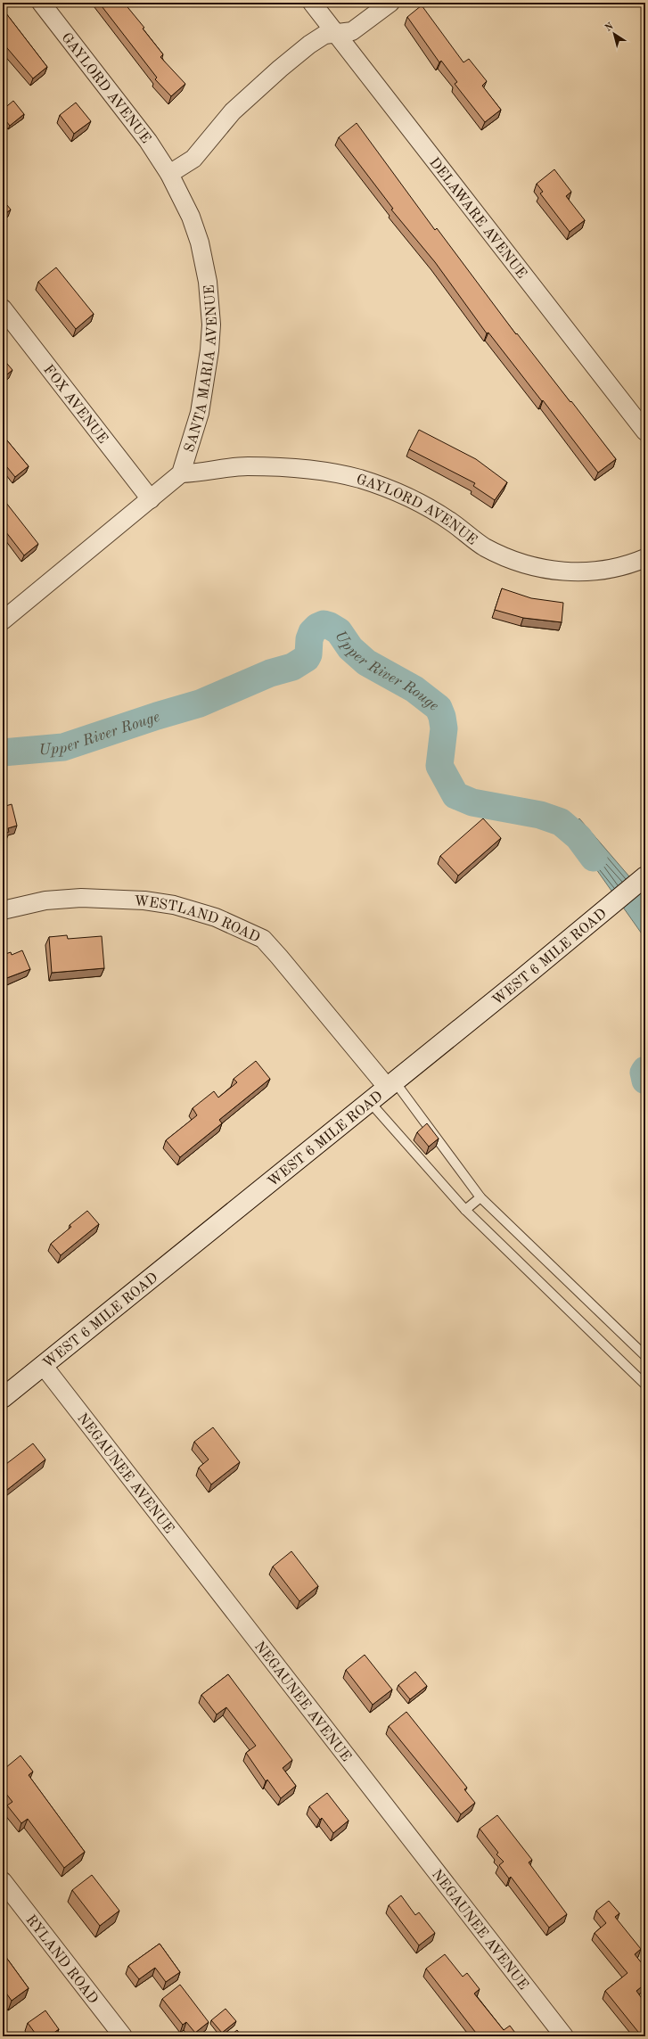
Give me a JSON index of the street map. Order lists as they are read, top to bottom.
{
  "streets": {
    "main road": ["WEST 6 MILE ROAD"],
    "street": [
      "GAYLORD AVENUE",
      "DELAWARE AVENUE",
      "SANTA MARIA AVENUE",
      "FOX AVENUE",
      "WESTLAND ROAD",
      "NEGAUNEE AVENUE",
      "RYLAND ROAD"
    ]
  },
  "crossings": [
    ["GAYLORD AVENUE", "SANTA MARIA AVENUE"],
    ["WESTLAND ROAD", "WEST 6 MILE ROAD"],
    ["WEST 6 MILE ROAD", "NEGAUNEE AVENUE"]
  ],
  "water": ["Upper River Rouge"],
  "north": "top left"
}
